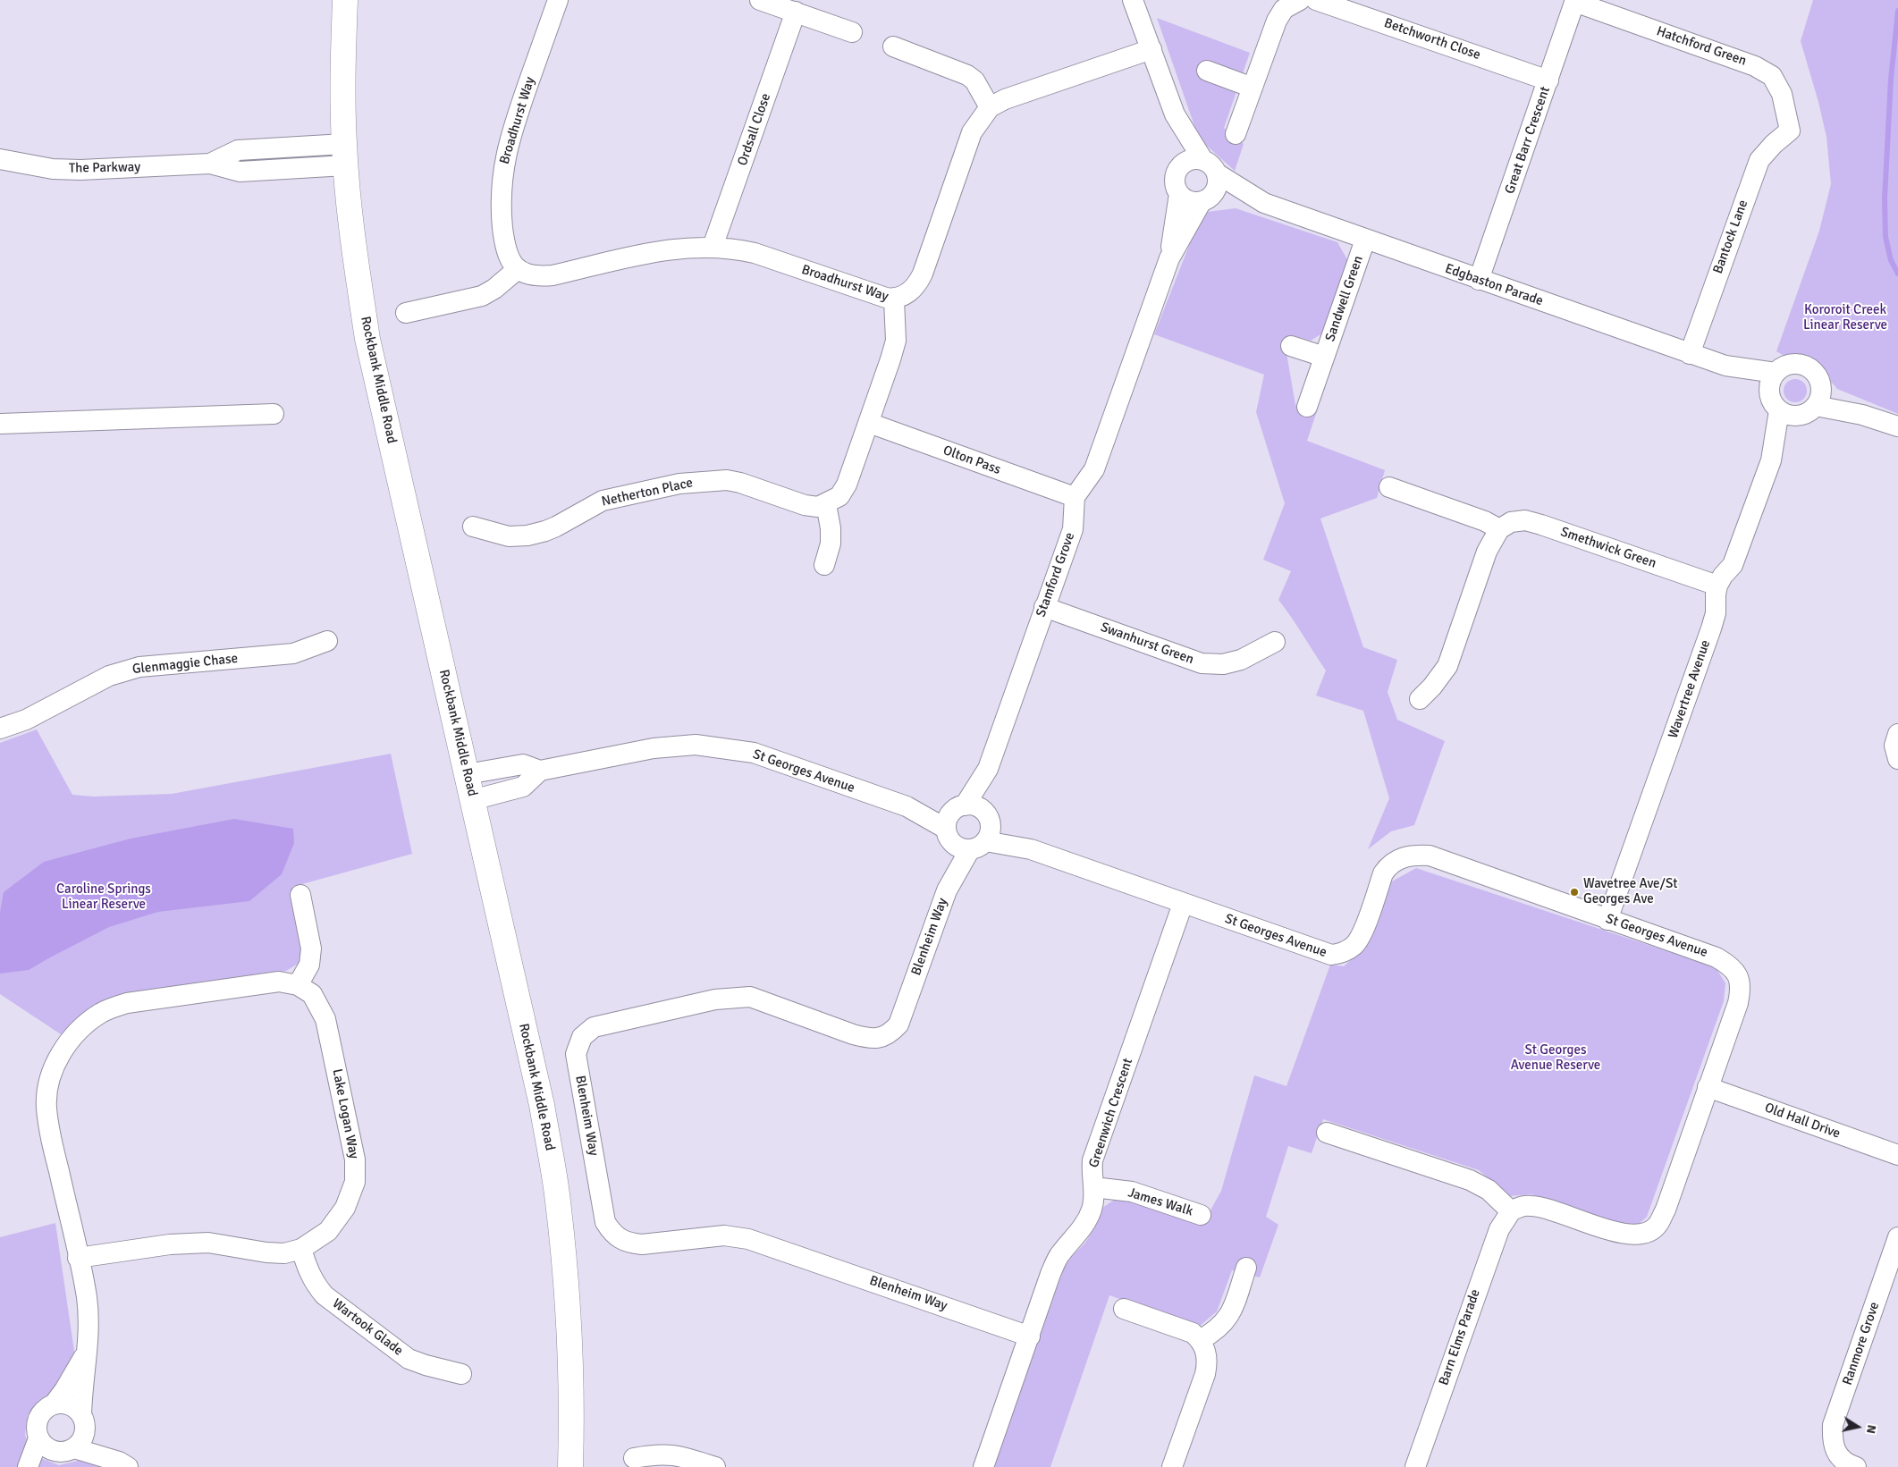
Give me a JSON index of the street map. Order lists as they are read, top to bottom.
{
  "streets": {
    "street": [
      "Betchworth Close",
      "Hatchford Green",
      "Broadhurst Way",
      "Ordsall Close",
      "Great Barr Crescent",
      "The Parkway",
      "Bantock Lane",
      "Edgbaston Parade",
      "Sandwell Green",
      "Rockbank Middle Road",
      "Olton Pass",
      "Netherton Place",
      "Smethwick Green",
      "Stamford Grove",
      "Swanhurst Green",
      "Glenmaggie Chase",
      "Wavertree Avenue",
      "St Georges Avenue",
      "Blenheim Way",
      "Greenwich Crescent",
      "Lake Logan Way",
      "Old Hall Drive",
      "James Walk",
      "Wartook Glade",
      "Barn Elms Parade",
      "Ranmore Grove"
    ]
  },
  "crossings": [
    ["Betchworth Close", "Great Barr Crescent"],
    ["Hatchford Green", "Great Barr Crescent"],
    ["Hatchford Green", "Bantock Lane"],
    ["Broadhurst Way", "Ordsall Close"],
    ["Great Barr Crescent", "Edgbaston Parade"],
    ["The Parkway", "Rockbank Middle Road"],
    ["Bantock Lane", "Edgbaston Parade"],
    ["Edgbaston Parade", "Sandwell Green"],
    ["Rockbank Middle Road", "St Georges Avenue"],
    ["Olton Pass", "Stamford Grove"],
    ["Smethwick Green", "Wavertree Avenue"],
    ["Stamford Grove", "Swanhurst Green"],
    ["Stamford Grove", "St Georges Avenue"],
    ["Stamford Grove", "Blenheim Way"],
    ["Wavertree Avenue", "St Georges Avenue"],
    ["St Georges Avenue", "Blenheim Way"],
    ["St Georges Avenue", "Greenwich Crescent"],
    ["St Georges Avenue", "Old Hall Drive"],
    ["St Georges Avenue", "Barn Elms Parade"],
    ["Blenheim Way", "Greenwich Crescent"],
    ["Greenwich Crescent", "James Walk"],
    ["Lake Logan Way", "Wartook Glade"]
  ],
  "parks": ["Kororoit Creek Linear Reserve", "Caroline Springs Linear Reserve", "St Georges Avenue Reserve"],
  "places": ["Wavetree Ave/St Georges Ave"],
  "north": "right"
}
